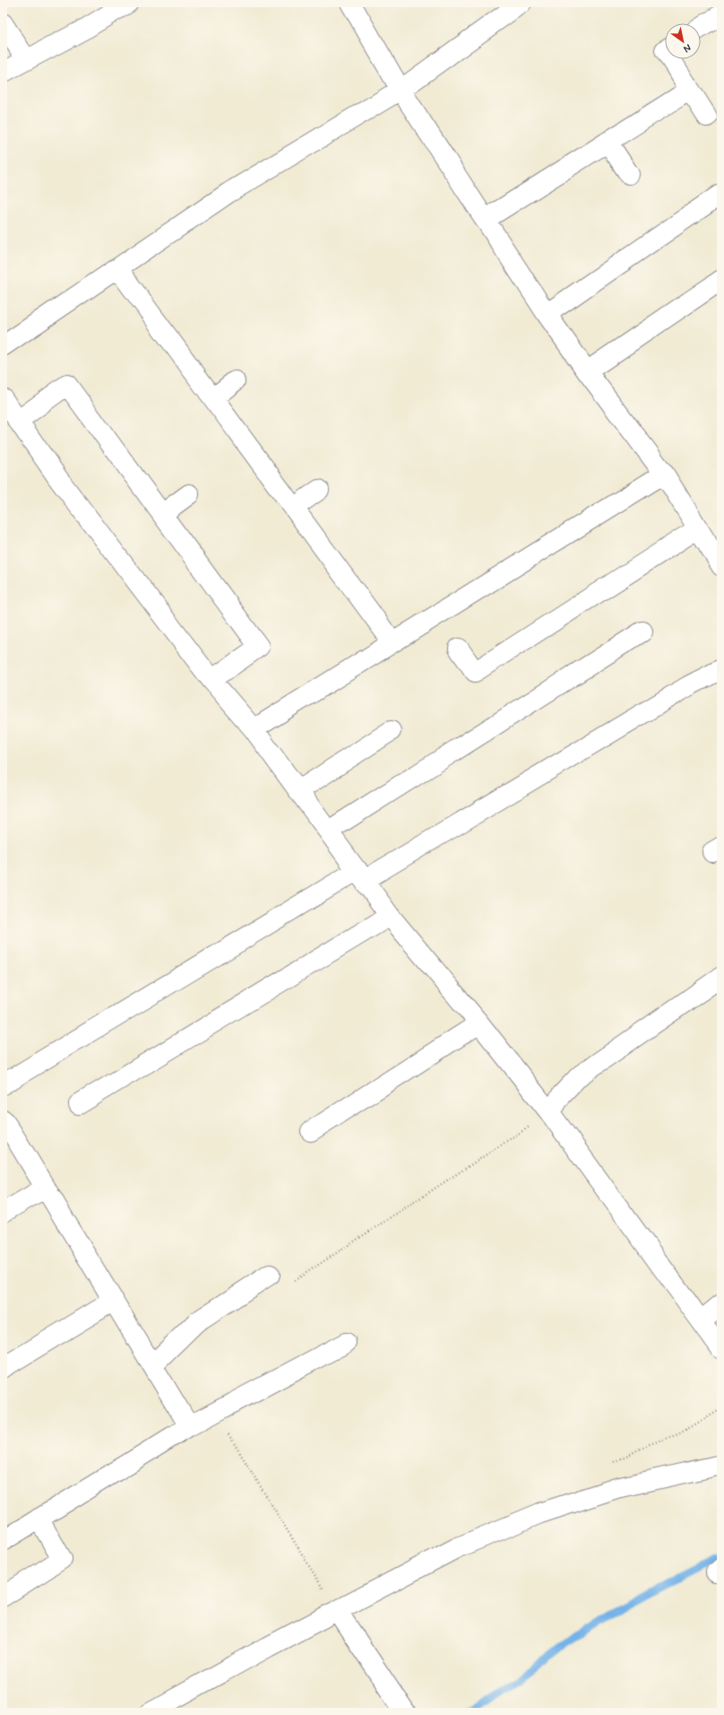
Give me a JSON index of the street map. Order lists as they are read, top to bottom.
{
  "north": "bottom right"
}
